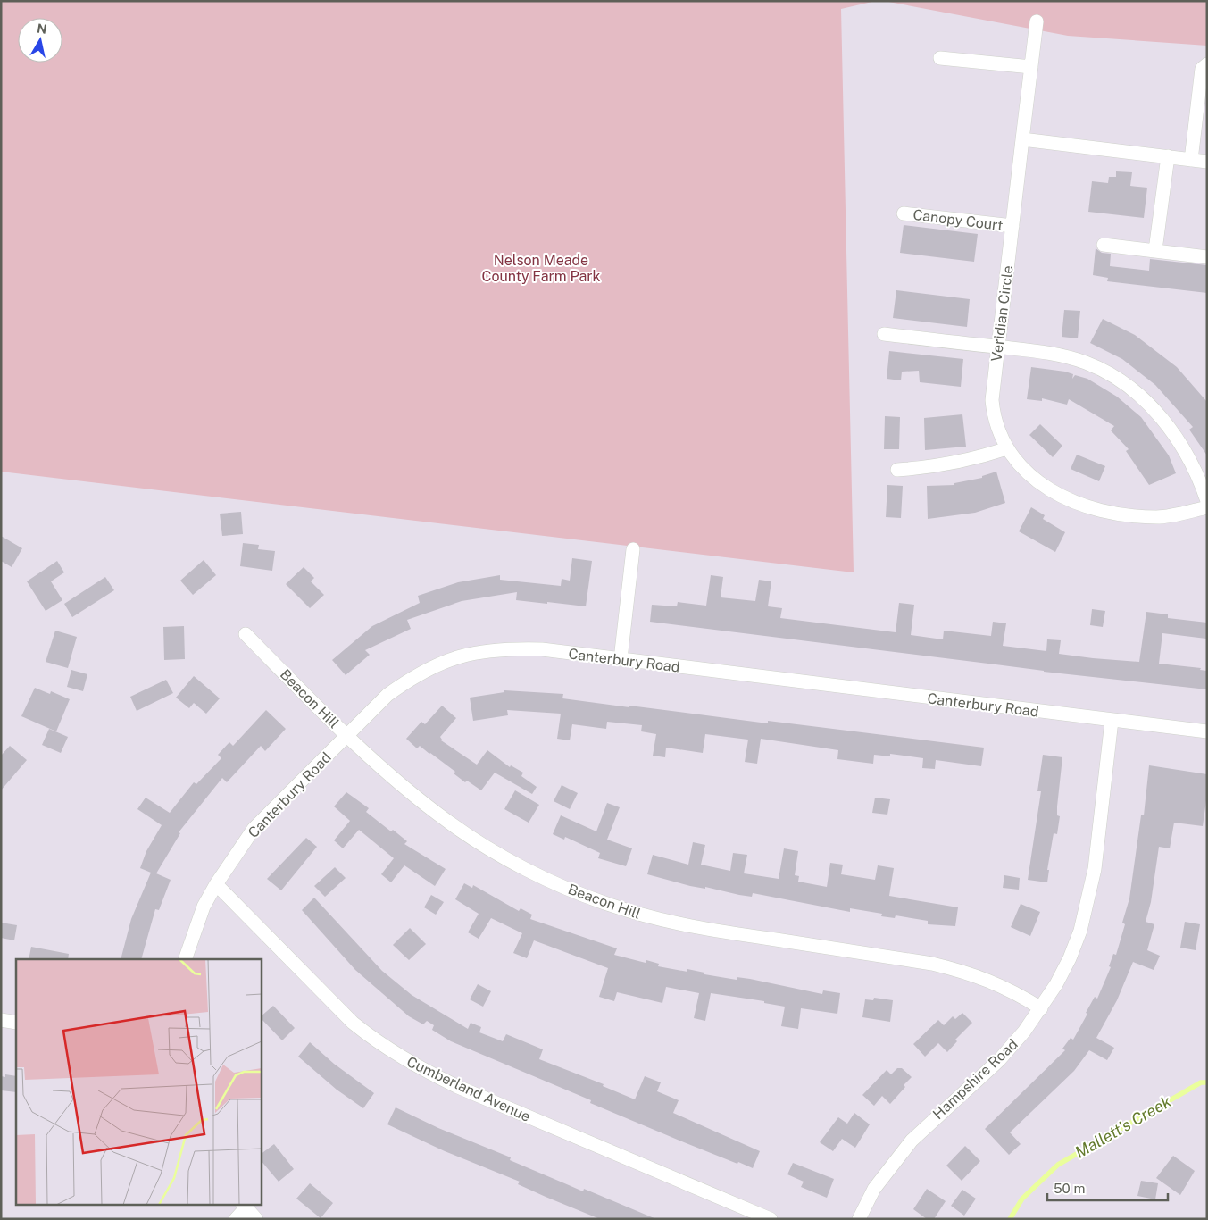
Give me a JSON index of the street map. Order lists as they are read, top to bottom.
{
  "streets": {
    "street": [
      "Canopy Court",
      "Veridian Circle",
      "Canterbury Road",
      "Beacon Hill",
      "Hampshire Road",
      "Cumberland Avenue"
    ]
  },
  "crossings": [
    ["Canopy Court", "Veridian Circle"],
    ["Canterbury Road", "Beacon Hill"],
    ["Canterbury Road", "Hampshire Road"],
    ["Canterbury Road", "Cumberland Avenue"],
    ["Beacon Hill", "Hampshire Road"]
  ],
  "water": ["Mallett's Creek"],
  "parks": ["Nelson Meade County Farm Park"],
  "scale_bar": "50 m",
  "north": "top"
}
